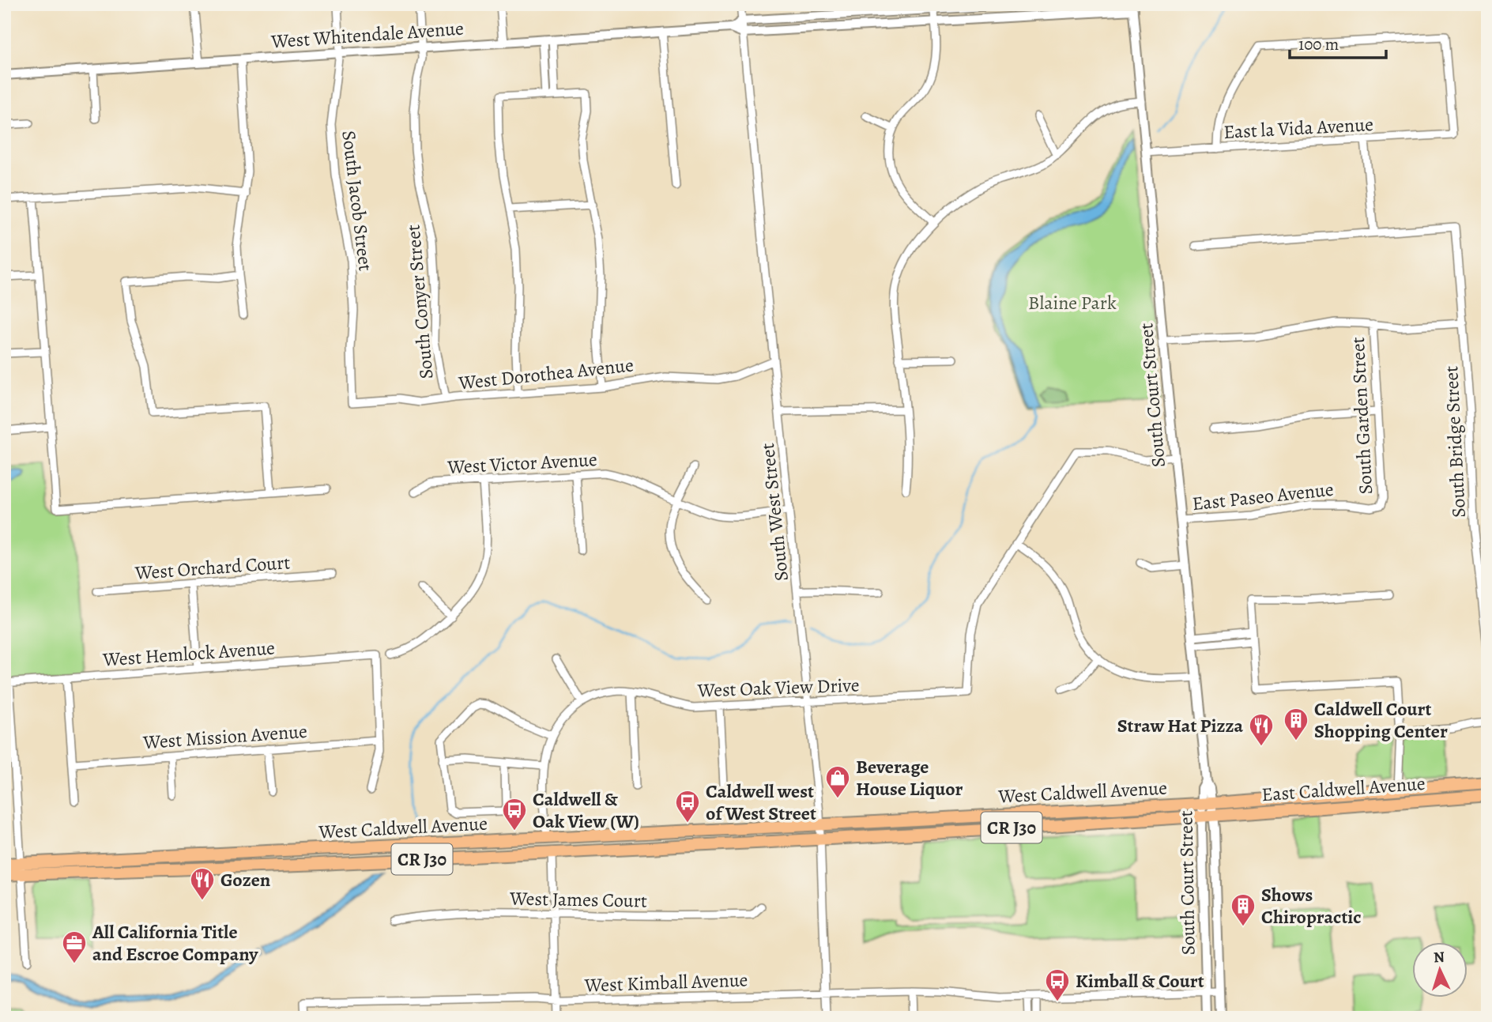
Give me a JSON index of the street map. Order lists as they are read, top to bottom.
{
  "streets": {
    "main road": ["East Caldwell Avenue", "West Caldwell Avenue", "CR J30"],
    "street": [
      "West Whitendale Avenue",
      "East la Vida Avenue",
      "South Jacob Street",
      "South Conyer Street",
      "West Dorothea Avenue",
      "South Court Street",
      "South Garden Street",
      "South Bridge Street",
      "West Victor Avenue",
      "East Paseo Avenue",
      "South West Street",
      "West Orchard Court",
      "West Hemlock Avenue",
      "West Oak View Drive",
      "West Mission Avenue",
      "West James Court",
      "West Kimball Avenue"
    ]
  },
  "crossings": [
    ["West Whitendale Avenue", "South Jacob Street"],
    ["West Whitendale Avenue", "South Conyer Street"],
    ["West Whitendale Avenue", "South Court Street"],
    ["West Whitendale Avenue", "South West Street"],
    ["East la Vida Avenue", "South Court Street"],
    ["South Jacob Street", "West Dorothea Avenue"],
    ["South Conyer Street", "West Dorothea Avenue"],
    ["West Dorothea Avenue", "South West Street"],
    ["South Court Street", "East Paseo Avenue"],
    ["South Court Street", "East Caldwell Avenue"],
    ["South Court Street", "West Caldwell Avenue"],
    ["South Court Street", "West Kimball Avenue"],
    ["South Garden Street", "East Paseo Avenue"],
    ["West Victor Avenue", "South West Street"],
    ["South West Street", "West Oak View Drive"],
    ["South West Street", "West Caldwell Avenue"],
    ["South West Street", "West Kimball Avenue"],
    ["West Hemlock Avenue", "West Mission Avenue"],
    ["West Oak View Drive", "West Caldwell Avenue"],
    ["East Caldwell Avenue", "West Caldwell Avenue"]
  ],
  "parks": ["Blaine Park"],
  "places": {
    "building": ["Caldwell Court Shopping Center", "Shows Chiropractic"],
    "restaurant": ["Straw Hat Pizza", "Gozen"],
    "shop": ["Beverage House Liquor"],
    "bus stop": ["Caldwell west of West Street", "Caldwell & Oak View (W)", "Kimball & Court"],
    "office": ["All California Title and Escroe Company"]
  },
  "scale_bar": "100 m",
  "north": "top"
}
